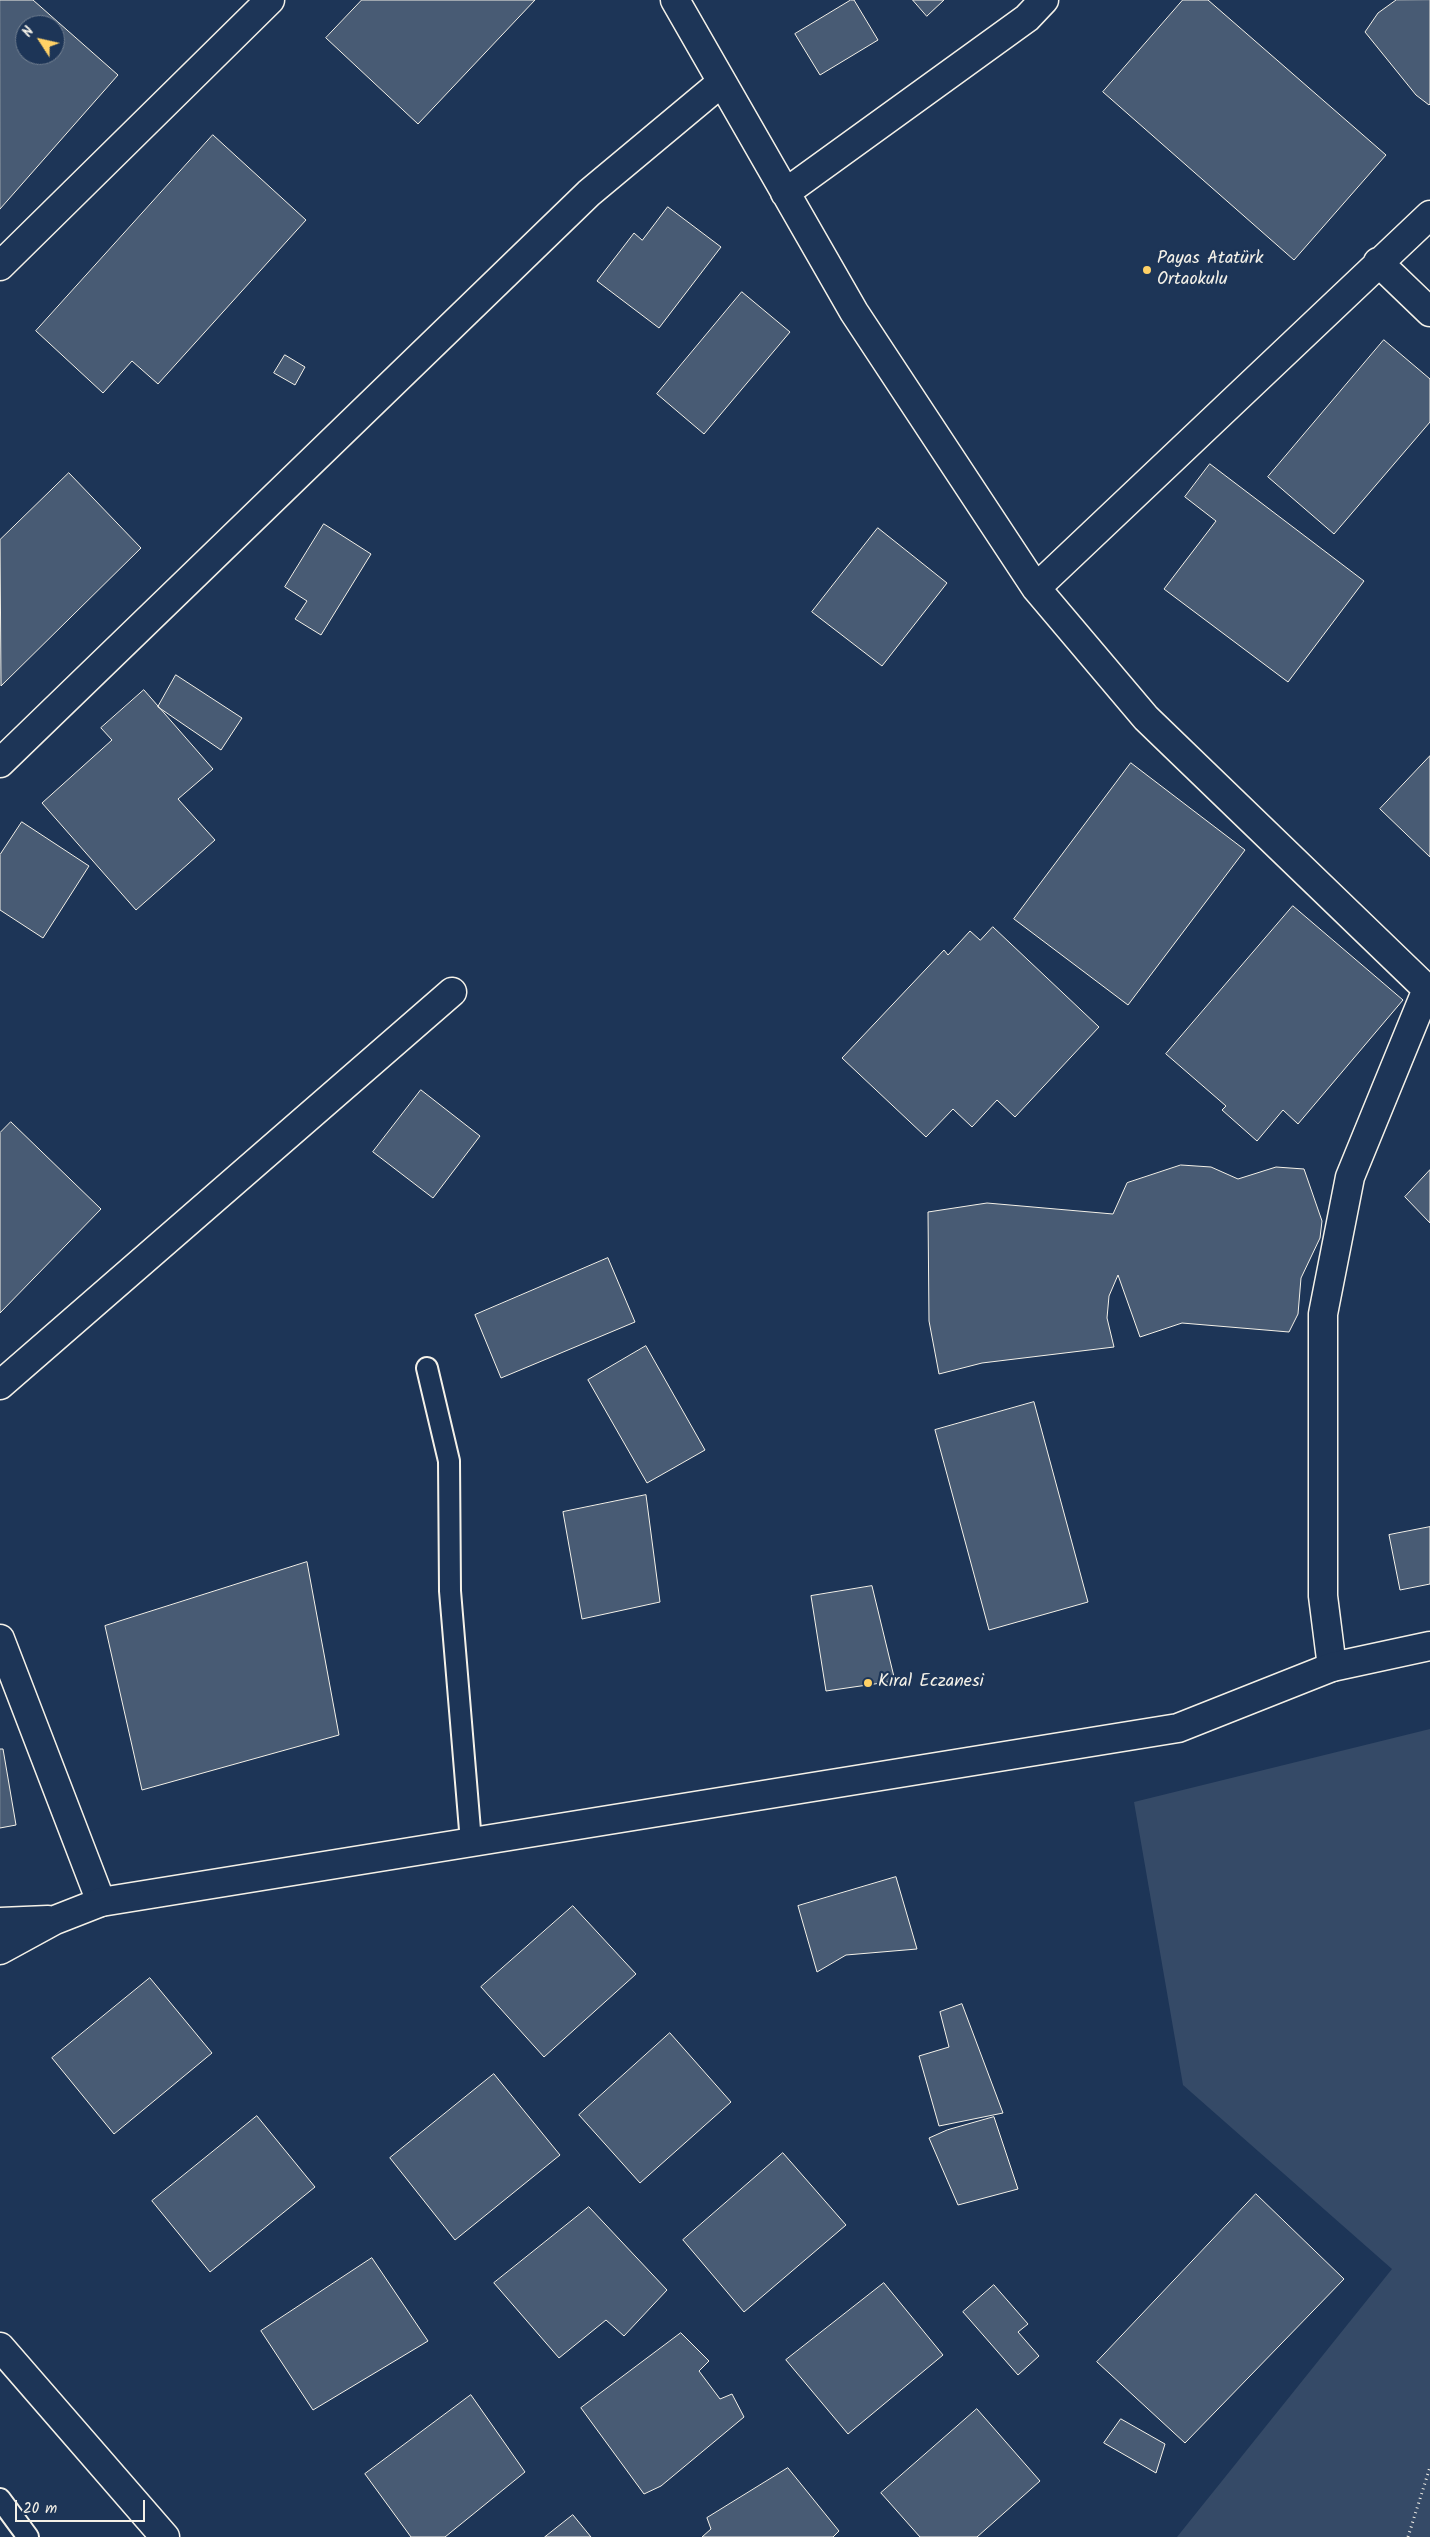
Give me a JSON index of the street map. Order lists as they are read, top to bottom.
{
  "places": ["Payas Atatürk Ortaokulu", "Kıral Eczanesi"],
  "scale_bar": "20 m",
  "north": "top left"
}
